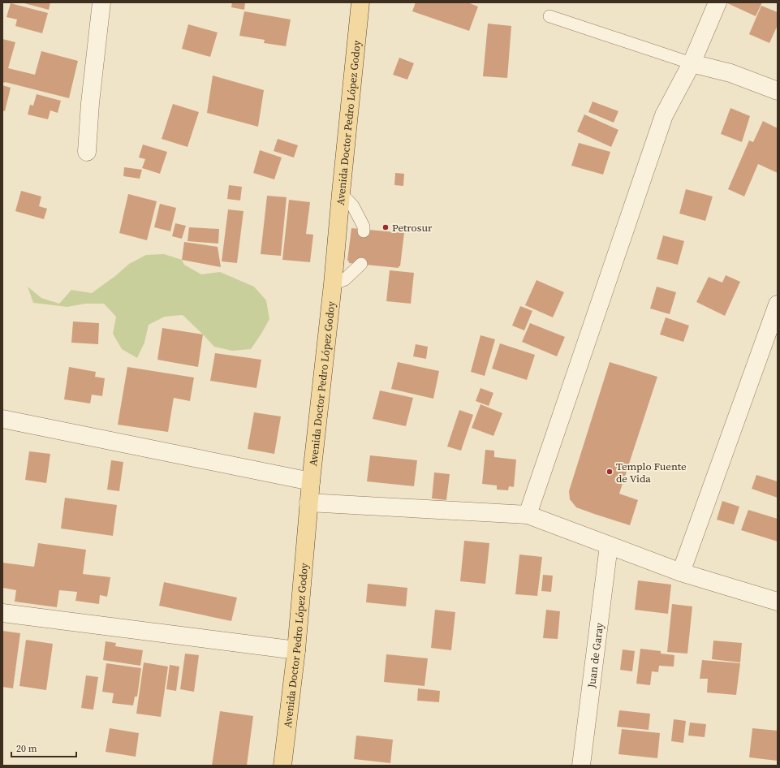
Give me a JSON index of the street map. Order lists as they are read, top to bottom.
{
  "streets": {
    "main road": ["Avenida Doctor Pedro López Godoy"],
    "street": ["Juan de Garay"]
  },
  "places": ["Petrosur", "Templo Fuente de Vida"],
  "scale_bar": "20 m"
}
